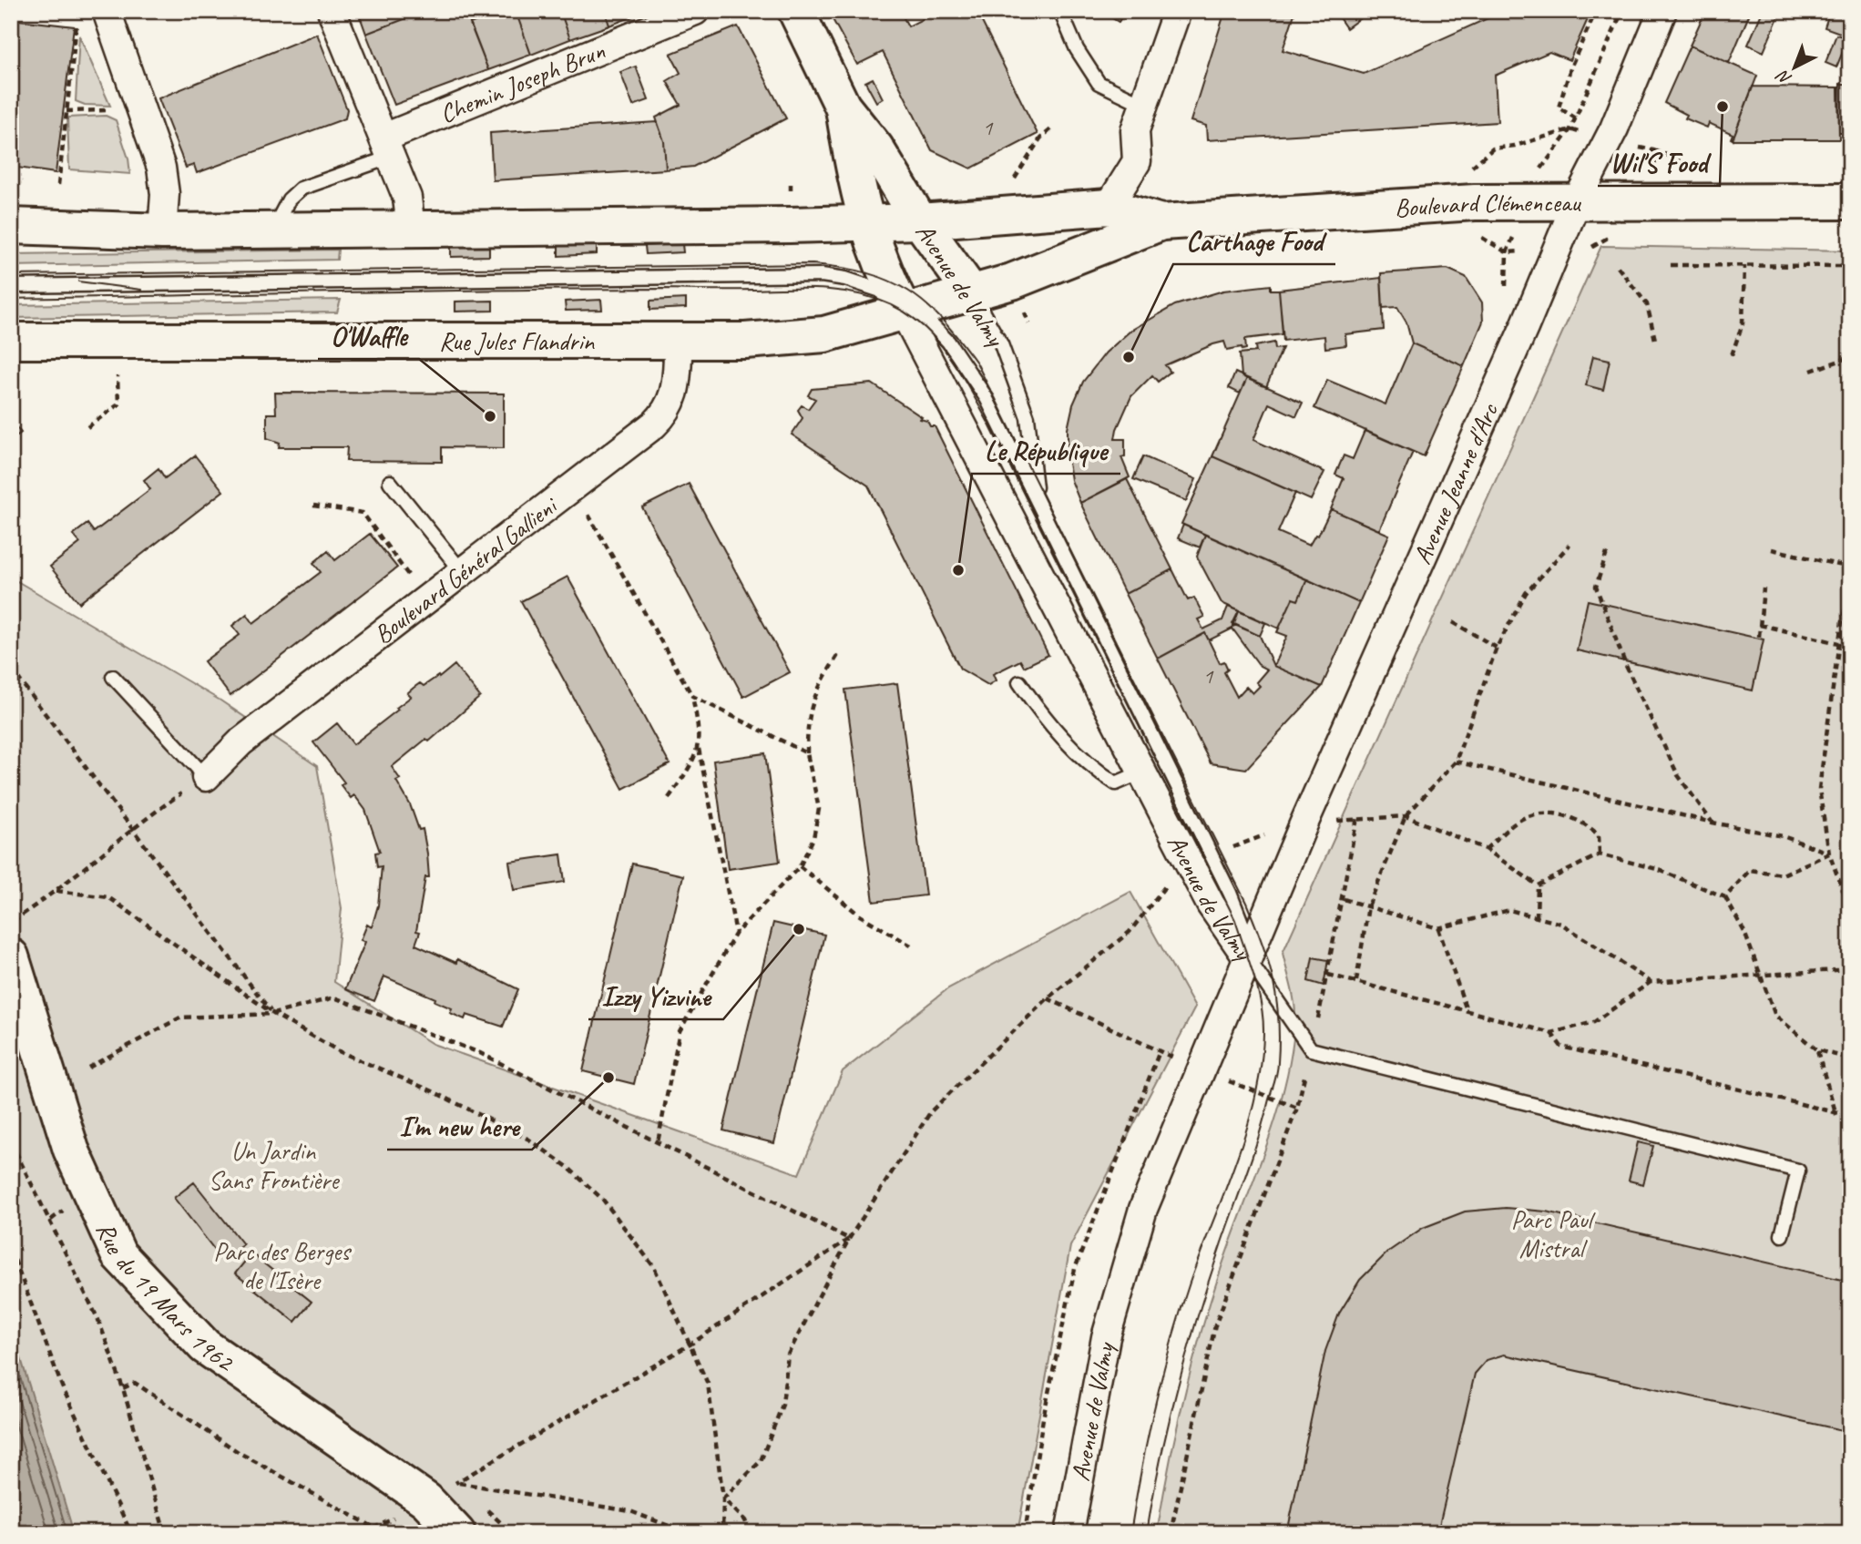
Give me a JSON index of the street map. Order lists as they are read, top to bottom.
{
  "streets": {
    "main road": [
      "Boulevard Clémenceau",
      "Avenue de Valmy",
      "Rue Jules Flandrin",
      "Rue du 19 Mars 1962"
    ],
    "street": ["Chemin Joseph Brun", "Avenue Jeanne d'Arc", "Boulevard Général Gallieni"]
  },
  "crossings": [
    ["Boulevard Clémenceau", "Avenue de Valmy"],
    ["Boulevard Clémenceau", "Rue Jules Flandrin"],
    ["Boulevard Clémenceau", "Avenue Jeanne d'Arc"],
    ["Avenue de Valmy", "Rue Jules Flandrin"],
    ["Avenue de Valmy", "Avenue Jeanne d'Arc"],
    ["Rue Jules Flandrin", "Boulevard Général Gallieni"]
  ],
  "parks": ["Un Jardin Sans Frontière", "Parc Paul Mistral", "Parc des Berges de l'Isère"],
  "places": [
    "Wil'S Food",
    "Carthage Food",
    "O'Waffle",
    "Le République",
    "Izzy Yizvine",
    "I'm new here"
  ],
  "house_numbers": ["1", "1"],
  "north": "bottom left"
}
